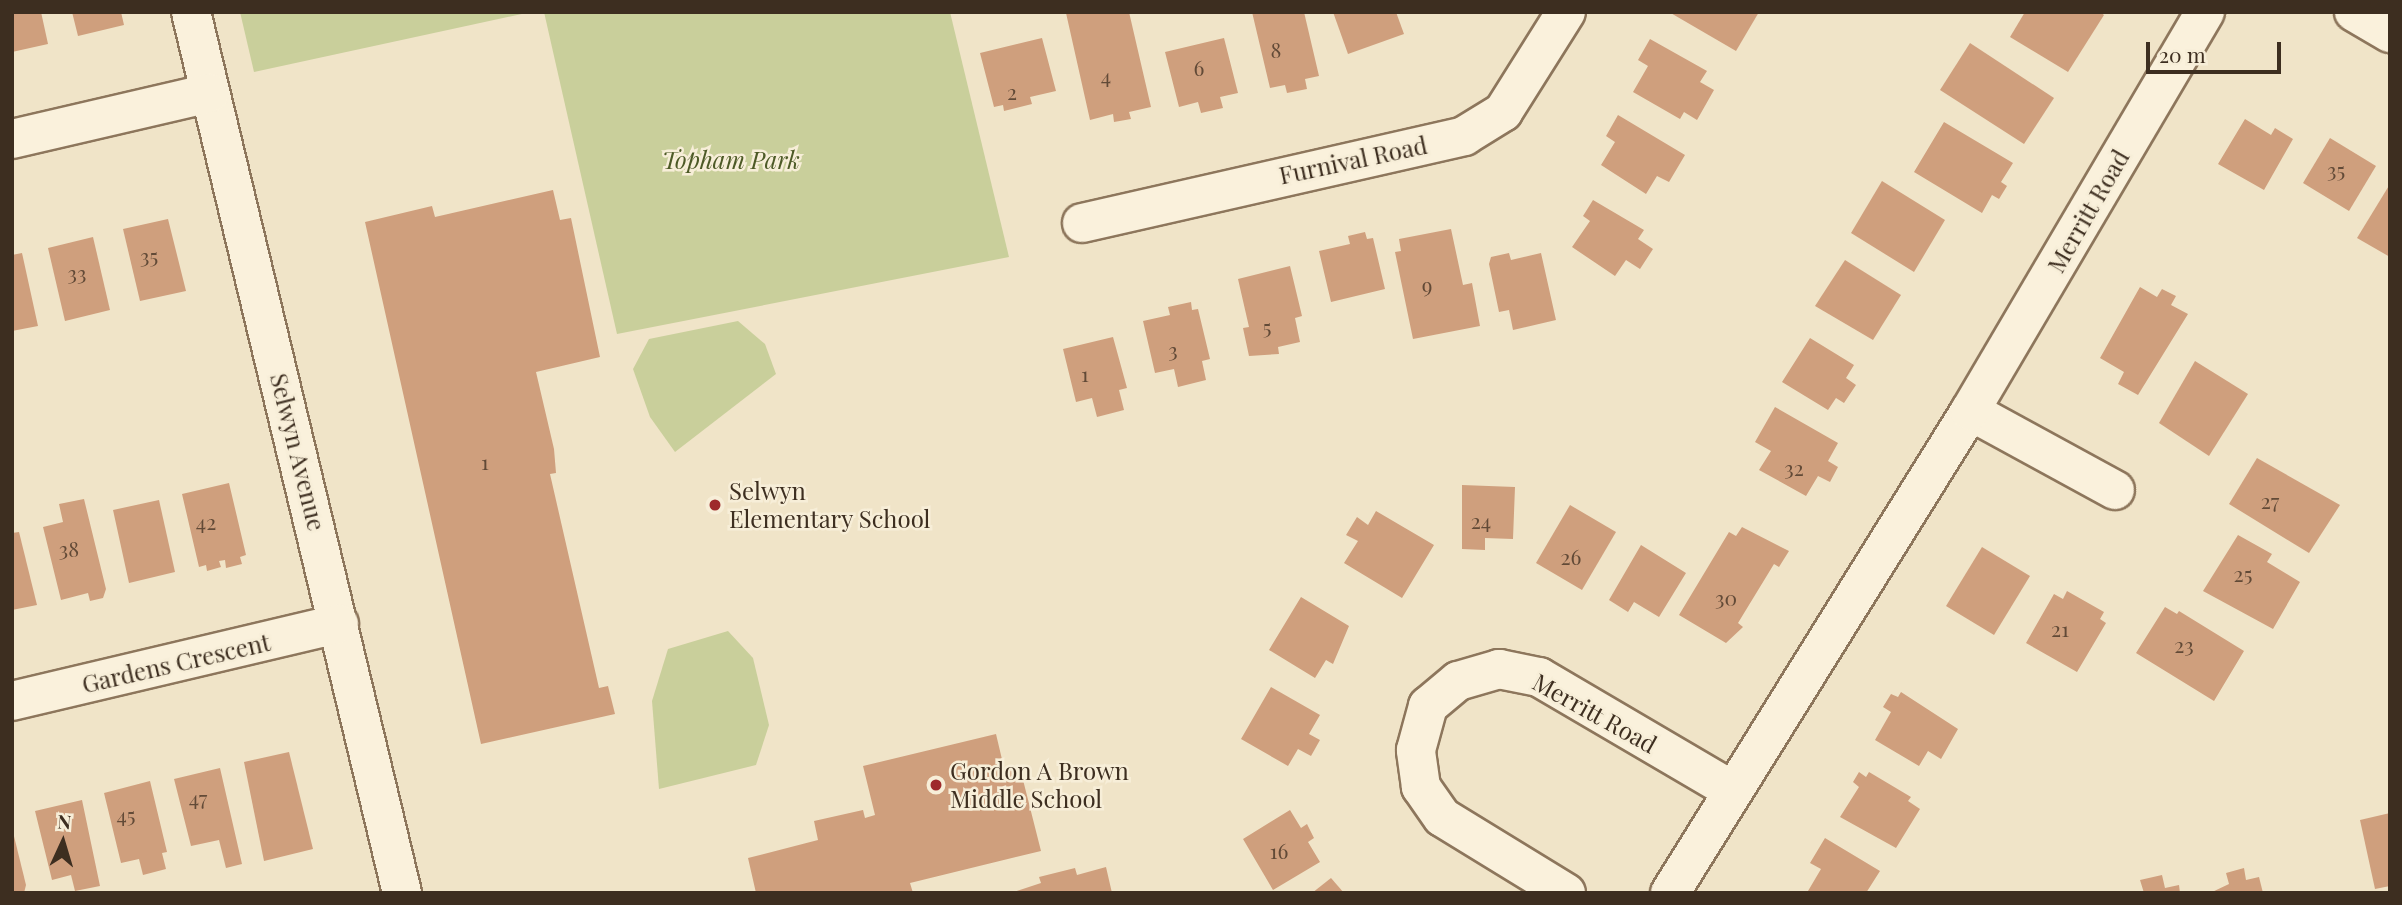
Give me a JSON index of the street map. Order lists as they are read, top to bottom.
{
  "streets": {
    "street": [
      "Furnival Road",
      "Merritt Road",
      "Selwyn Avenue",
      "Gardens Crescent"
    ]
  },
  "crossings": [
    ["Selwyn Avenue", "Gardens Crescent"]
  ],
  "parks": ["Topham Park"],
  "places": ["Selwyn Elementary School", "Gordon A Brown Middle School"],
  "house_numbers": [
    "8",
    "6",
    "4",
    "2",
    "35",
    "35",
    "33",
    "9",
    "5",
    "3",
    "1",
    "1",
    "32",
    "27",
    "24",
    "42",
    "38",
    "26",
    "25",
    "30",
    "21",
    "23",
    "47",
    "45",
    "16"
  ],
  "scale_bar": "20 m",
  "north": "top"
}
